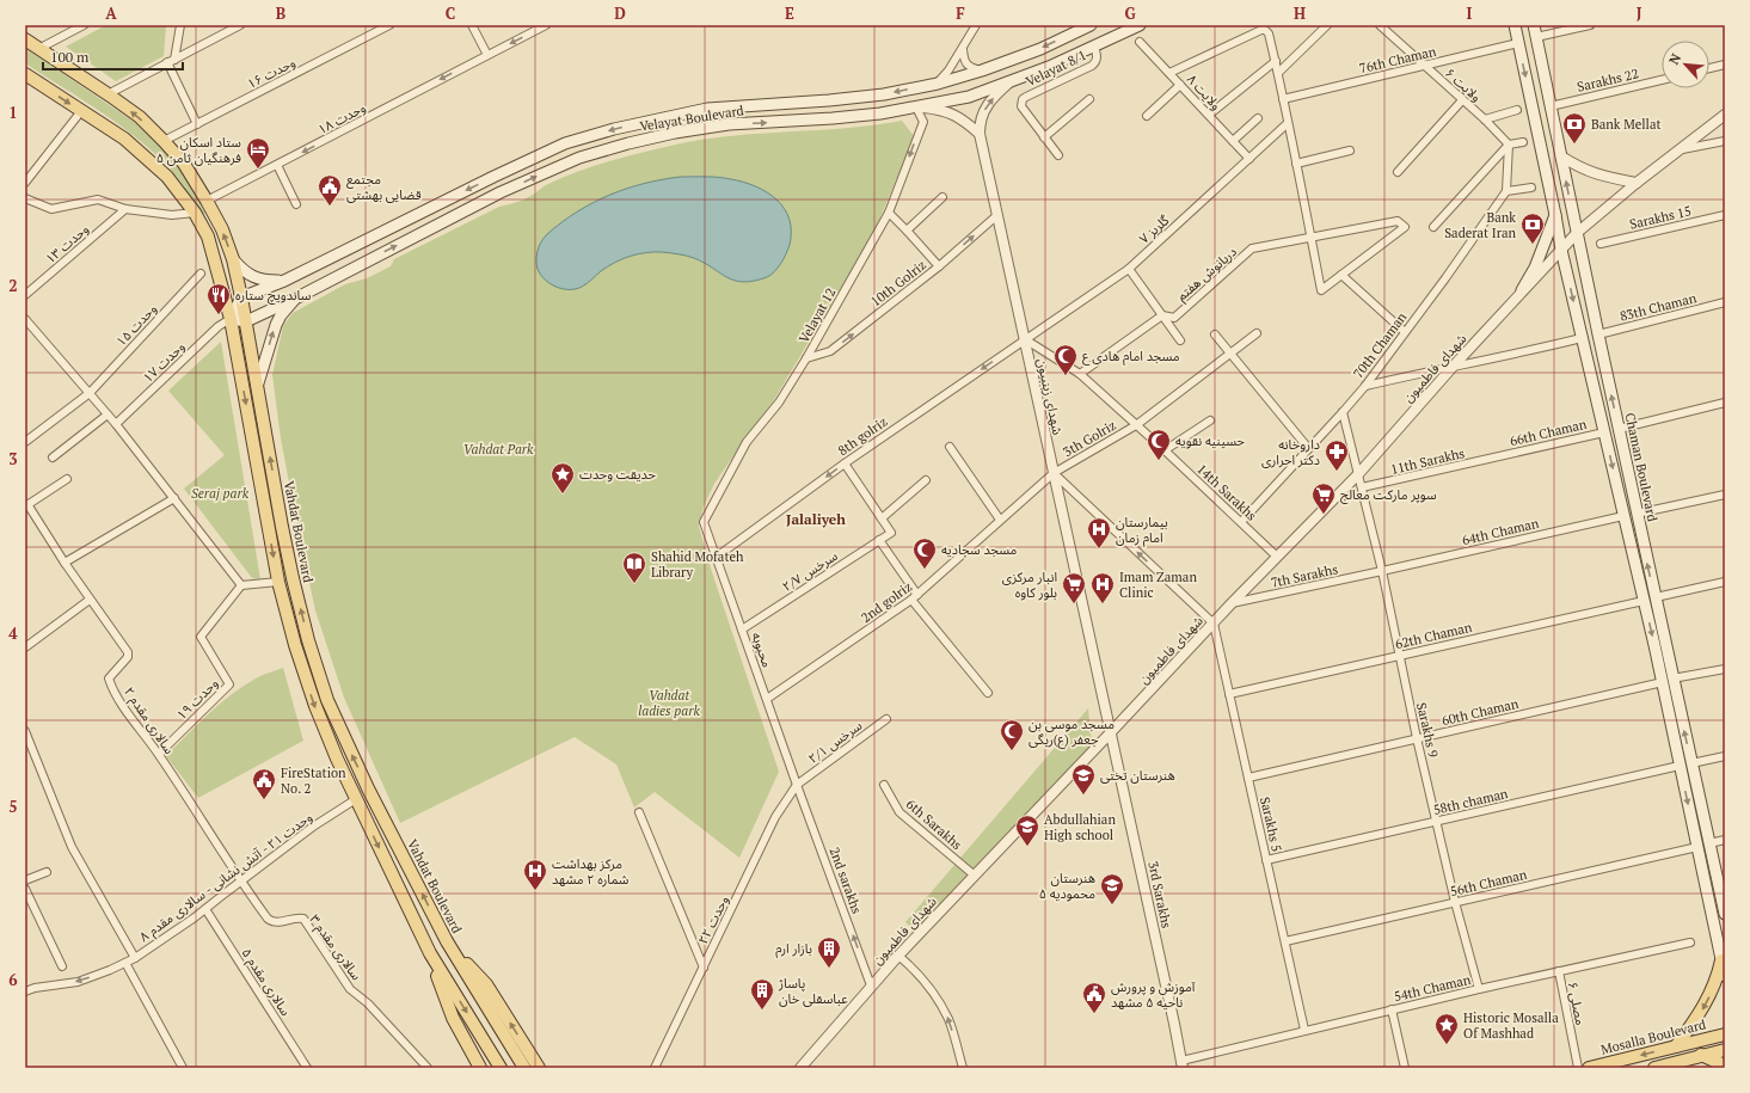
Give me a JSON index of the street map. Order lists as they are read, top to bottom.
{
  "streets": {
    "main road": [
      "Velayat Boulevard",
      "Chaman Boulevard",
      "Vahdat Boulevard",
      "Mosalla Boulevard"
    ],
    "street": [
      "76th Chaman",
      "Velayat 8/1",
      "وحدت ۱۶",
      "Sarakhs 22",
      "ولایت ۶",
      "ولایت ۸",
      "وحدت ۱۸",
      "Sarakhs 15",
      "گلریز ۷",
      "وحدت ۱۳",
      "دریانوش هفتم",
      "10th Golriz",
      "83th Chaman",
      "Velayat 12",
      "وحدت ۱۵",
      "70th Chaman",
      "وحدت ۱۷",
      "شهدای فاطمیون",
      "شهدای زینبیون",
      "66th Chaman",
      "8th golriz",
      "3th Golriz",
      "11th Sarakhs",
      "14th Sarakhs",
      "64th Chaman",
      "سرخس ۲/۷",
      "7th Sarakhs",
      "2nd golriz",
      "62th Chaman",
      "محبوبه",
      "وحدت ۱۹",
      "60th Chaman",
      "سالاری مقدم ۲",
      "Sarakhs 9",
      "سرخس ۲/۱",
      "58th chaman",
      "6th Sarakhs",
      "Sarakhs 5",
      "وحدت ۲۱ - آتش نشانی - سالاری مقدم ۸",
      "2nd sarakhs",
      "56th Chaman",
      "3rd Sarakhs",
      "وحدت ۲۲",
      "سالاری مقدم ۳",
      "سالاری مقدم ۵",
      "54th Chaman",
      "مصلی ۶"
    ]
  },
  "crossings": [
    ["76th Chaman", "ولایت ۶"],
    ["Velayat 8/1", "Velayat Boulevard"],
    ["وحدت ۱۶", "Vahdat Boulevard"],
    ["Sarakhs 22", "Chaman Boulevard"],
    ["ولایت ۸", "گلریز ۷"],
    ["وحدت ۱۸", "Vahdat Boulevard"],
    ["Velayat Boulevard", "Velayat 12"],
    ["Velayat Boulevard", "وحدت ۱۷"],
    ["Velayat Boulevard", "Vahdat Boulevard"],
    ["گلریز ۷", "شهدای زینبیون"],
    ["گلریز ۷", "8th golriz"],
    ["گلریز ۷", "14th Sarakhs"],
    ["دریانوش هفتم", "14th Sarakhs"],
    ["10th Golriz", "Velayat 12"],
    ["10th Golriz", "شهدای زینبیون"],
    ["83th Chaman", "Chaman Boulevard"],
    ["Velayat 12", "محبوبه"],
    ["70th Chaman", "14th Sarakhs"],
    ["70th Chaman", "Sarakhs 9"],
    ["شهدای فاطمیون", "شهدای زینبیون"],
    ["شهدای فاطمیون", "Chaman Boulevard"],
    ["شهدای فاطمیون", "14th Sarakhs"],
    ["شهدای فاطمیون", "7th Sarakhs"],
    ["شهدای فاطمیون", "Sarakhs 9"],
    ["شهدای فاطمیون", "6th Sarakhs"],
    ["شهدای فاطمیون", "Sarakhs 5"],
    ["شهدای فاطمیون", "2nd sarakhs"],
    ["شهدای فاطمیون", "3rd Sarakhs"],
    ["شهدای زینبیون", "8th golriz"],
    ["شهدای زینبیون", "3th Golriz"],
    ["شهدای زینبیون", "14th Sarakhs"],
    ["شهدای زینبیون", "2nd golriz"],
    ["شهدای زینبیون", "3rd Sarakhs"],
    ["66th Chaman", "11th Sarakhs"],
    ["66th Chaman", "Chaman Boulevard"],
    ["8th golriz", "14th Sarakhs"],
    ["8th golriz", "محبوبه"],
    ["3th Golriz", "14th Sarakhs"],
    ["3th Golriz", "2nd golriz"],
    ["11th Sarakhs", "Sarakhs 9"],
    ["Chaman Boulevard", "64th Chaman"],
    ["Chaman Boulevard", "62th Chaman"],
    ["Chaman Boulevard", "60th Chaman"],
    ["Chaman Boulevard", "58th chaman"],
    ["Chaman Boulevard", "56th Chaman"],
    ["64th Chaman", "7th Sarakhs"],
    ["64th Chaman", "Sarakhs 9"],
    ["سرخس ۲/۷", "محبوبه"],
    ["7th Sarakhs", "Sarakhs 9"],
    ["2nd golriz", "محبوبه"],
    ["62th Chaman", "Sarakhs 9"],
    ["62th Chaman", "Sarakhs 5"],
    ["محبوبه", "سرخس ۲/۱"],
    ["محبوبه", "2nd sarakhs"],
    ["محبوبه", "وحدت ۲۲"],
    ["وحدت ۱۹", "سالاری مقدم ۲"],
    ["60th Chaman", "Sarakhs 9"],
    ["60th Chaman", "Sarakhs 5"],
    ["سالاری مقدم ۲", "وحدت ۲۱ - آتش نشانی - سالاری مقدم ۸"],
    ["سالاری مقدم ۲", "سالاری مقدم ۳"],
    ["Sarakhs 9", "58th chaman"],
    ["Sarakhs 9", "56th Chaman"],
    ["Sarakhs 9", "54th Chaman"],
    ["سرخس ۲/۱", "2nd sarakhs"],
    ["سرخس ۲/۱", "وحدت ۲۲"],
    ["58th chaman", "Sarakhs 5"],
    ["Sarakhs 5", "56th Chaman"],
    ["Sarakhs 5", "54th Chaman"],
    ["وحدت ۲۱ - آتش نشانی - سالاری مقدم ۸", "سالاری مقدم ۳"],
    ["وحدت ۲۱ - آتش نشانی - سالاری مقدم ۸", "سالاری مقدم ۵"],
    ["2nd sarakhs", "وحدت ۲۲"],
    ["3rd Sarakhs", "54th Chaman"],
    ["54th Chaman", "مصلی ۶"]
  ],
  "one_way": [
    "وحدت ۱۸",
    "10th Golriz",
    "8th golriz",
    "2nd sarakhs"
  ],
  "districts": ["Jalaliyeh"],
  "parks": ["Vahdat Park", "Seraj park", "Vahdat ladies park"],
  "places": {
    "bank": ["Bank Mellat", "Bank Saderat Iran"],
    "hotel": ["ستاد اسکان فرهنگیان ثامن ۵"],
    "public building": ["مجتمع قضایی بهشتی", "FireStation No. 2", "آموزش و پرورش ناحیه ۵ مشهد"],
    "restaurant": ["ساندویچ ستاره"],
    "mosque": [
      "مسجد امام هادی ع",
      "حسینیه نقویه",
      "مسجد سجادیه",
      "مسجد موسی بن جعفر (ع)ریگی"
    ],
    "pharmacy": ["داروخانه دکتر احراری"],
    "place": ["حدیقت وحدت", "Historic Mosalla Of Mashhad"],
    "supermarket": ["سوپر مارکت معالج", "انبار مرکزی بلور کاوه"],
    "hospital": ["بیمارستان امام زمان", "Imam Zaman Clinic", "مرکز بهداشت شماره ۲ مشهد"],
    "library": ["Shahid Mofateh Library"],
    "school or university": ["هنرستان تختی", "Abdullahian High school", "هنرستان محمودیه ۵"],
    "building": ["بازار ارم", "پاساژ عباسقلی خان"]
  },
  "scale_bar": "100 m",
  "north": "top left",
  "grid": {
    "columns": [
      "A",
      "B",
      "C",
      "D",
      "E",
      "F",
      "G",
      "H",
      "I",
      "J"
    ],
    "rows": [
      "1",
      "2",
      "3",
      "4",
      "5",
      "6"
    ]
  }
}
